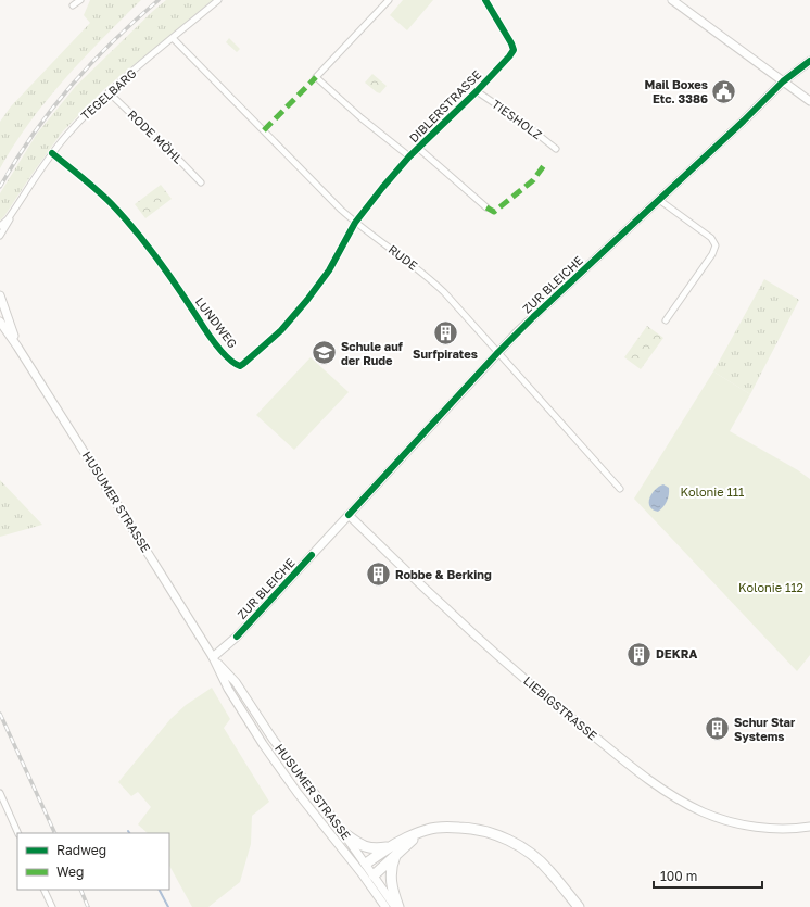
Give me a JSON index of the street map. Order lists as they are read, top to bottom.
{
  "streets": {
    "street": [
      "TEGELBARG",
      "DIBLERSTRASSE",
      "TIESHOLZ",
      "RODE MÖHL",
      "RUDE",
      "ZUR BLEICHE",
      "LUNDWEG",
      "HUSUMER STRASSE",
      "LIEBIGSTRASSE"
    ]
  },
  "crossings": [
    ["TEGELBARG", "RODE MÖHL"],
    ["TEGELBARG", "RUDE"],
    ["TEGELBARG", "LUNDWEG"],
    ["DIBLERSTRASSE", "TIESHOLZ"],
    ["DIBLERSTRASSE", "RUDE"],
    ["DIBLERSTRASSE", "LUNDWEG"],
    ["RUDE", "ZUR BLEICHE"],
    ["RUDE", "LUNDWEG"],
    ["ZUR BLEICHE", "HUSUMER STRASSE"],
    ["ZUR BLEICHE", "LIEBIGSTRASSE"]
  ],
  "parks": ["Kolonie 111", "Kolonie 112"],
  "places": {
    "public building": ["Mail Boxes Etc. 3386"],
    "building": [
      "Surfpirates",
      "Robbe & Berking",
      "DEKRA",
      "Schur Star Systems"
    ],
    "school or university": ["Schule auf der Rude"]
  },
  "legend": ["Radweg", "Weg"],
  "scale_bar": "100 m"
}
